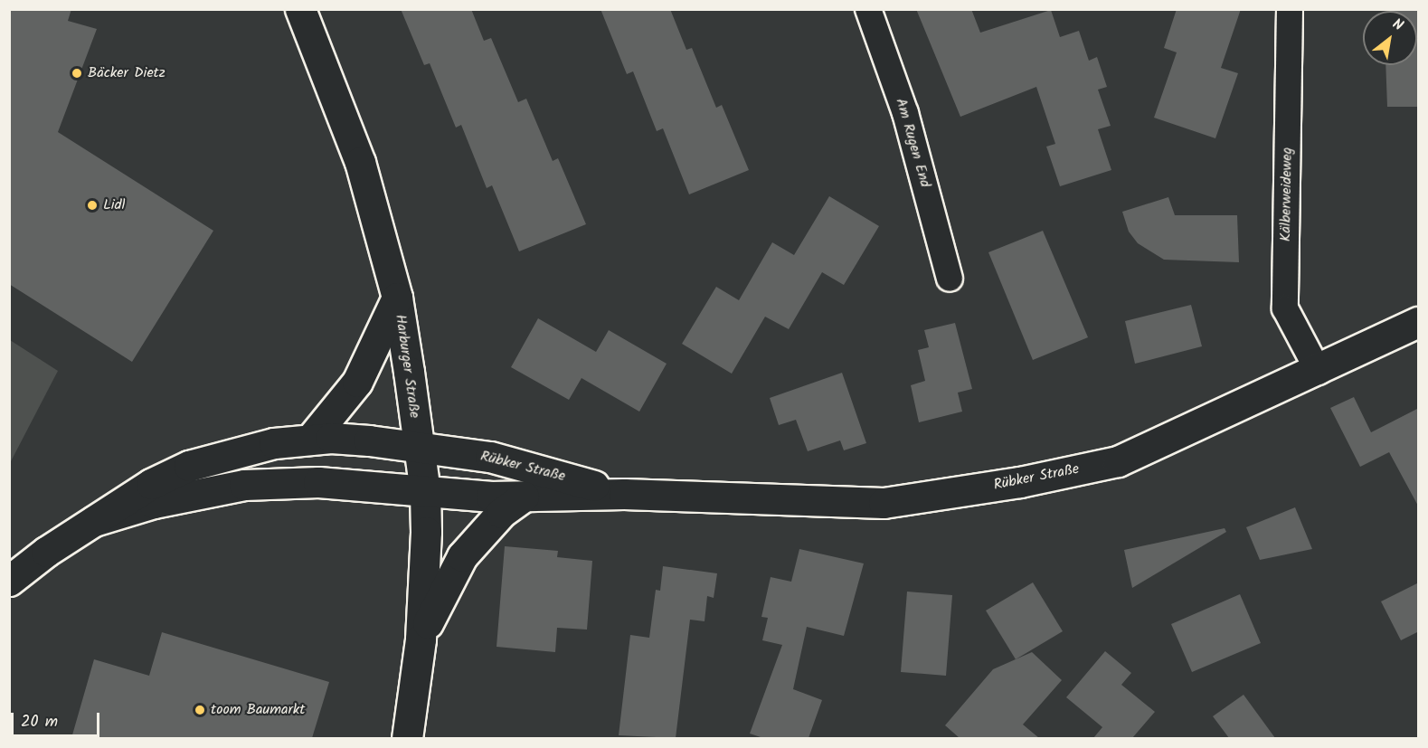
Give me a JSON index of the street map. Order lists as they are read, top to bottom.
{
  "streets": {
    "street": [
      "Am Rugen End",
      "Kälberweideweg",
      "Harburger Straße",
      "Rübker Straße"
    ]
  },
  "crossings": [
    ["Kälberweideweg", "Rübker Straße"],
    ["Harburger Straße", "Rübker Straße"]
  ],
  "places": ["Bäcker Dietz", "Lidl", "toom Baumarkt"],
  "scale_bar": "20 m",
  "north": "top right"
}
